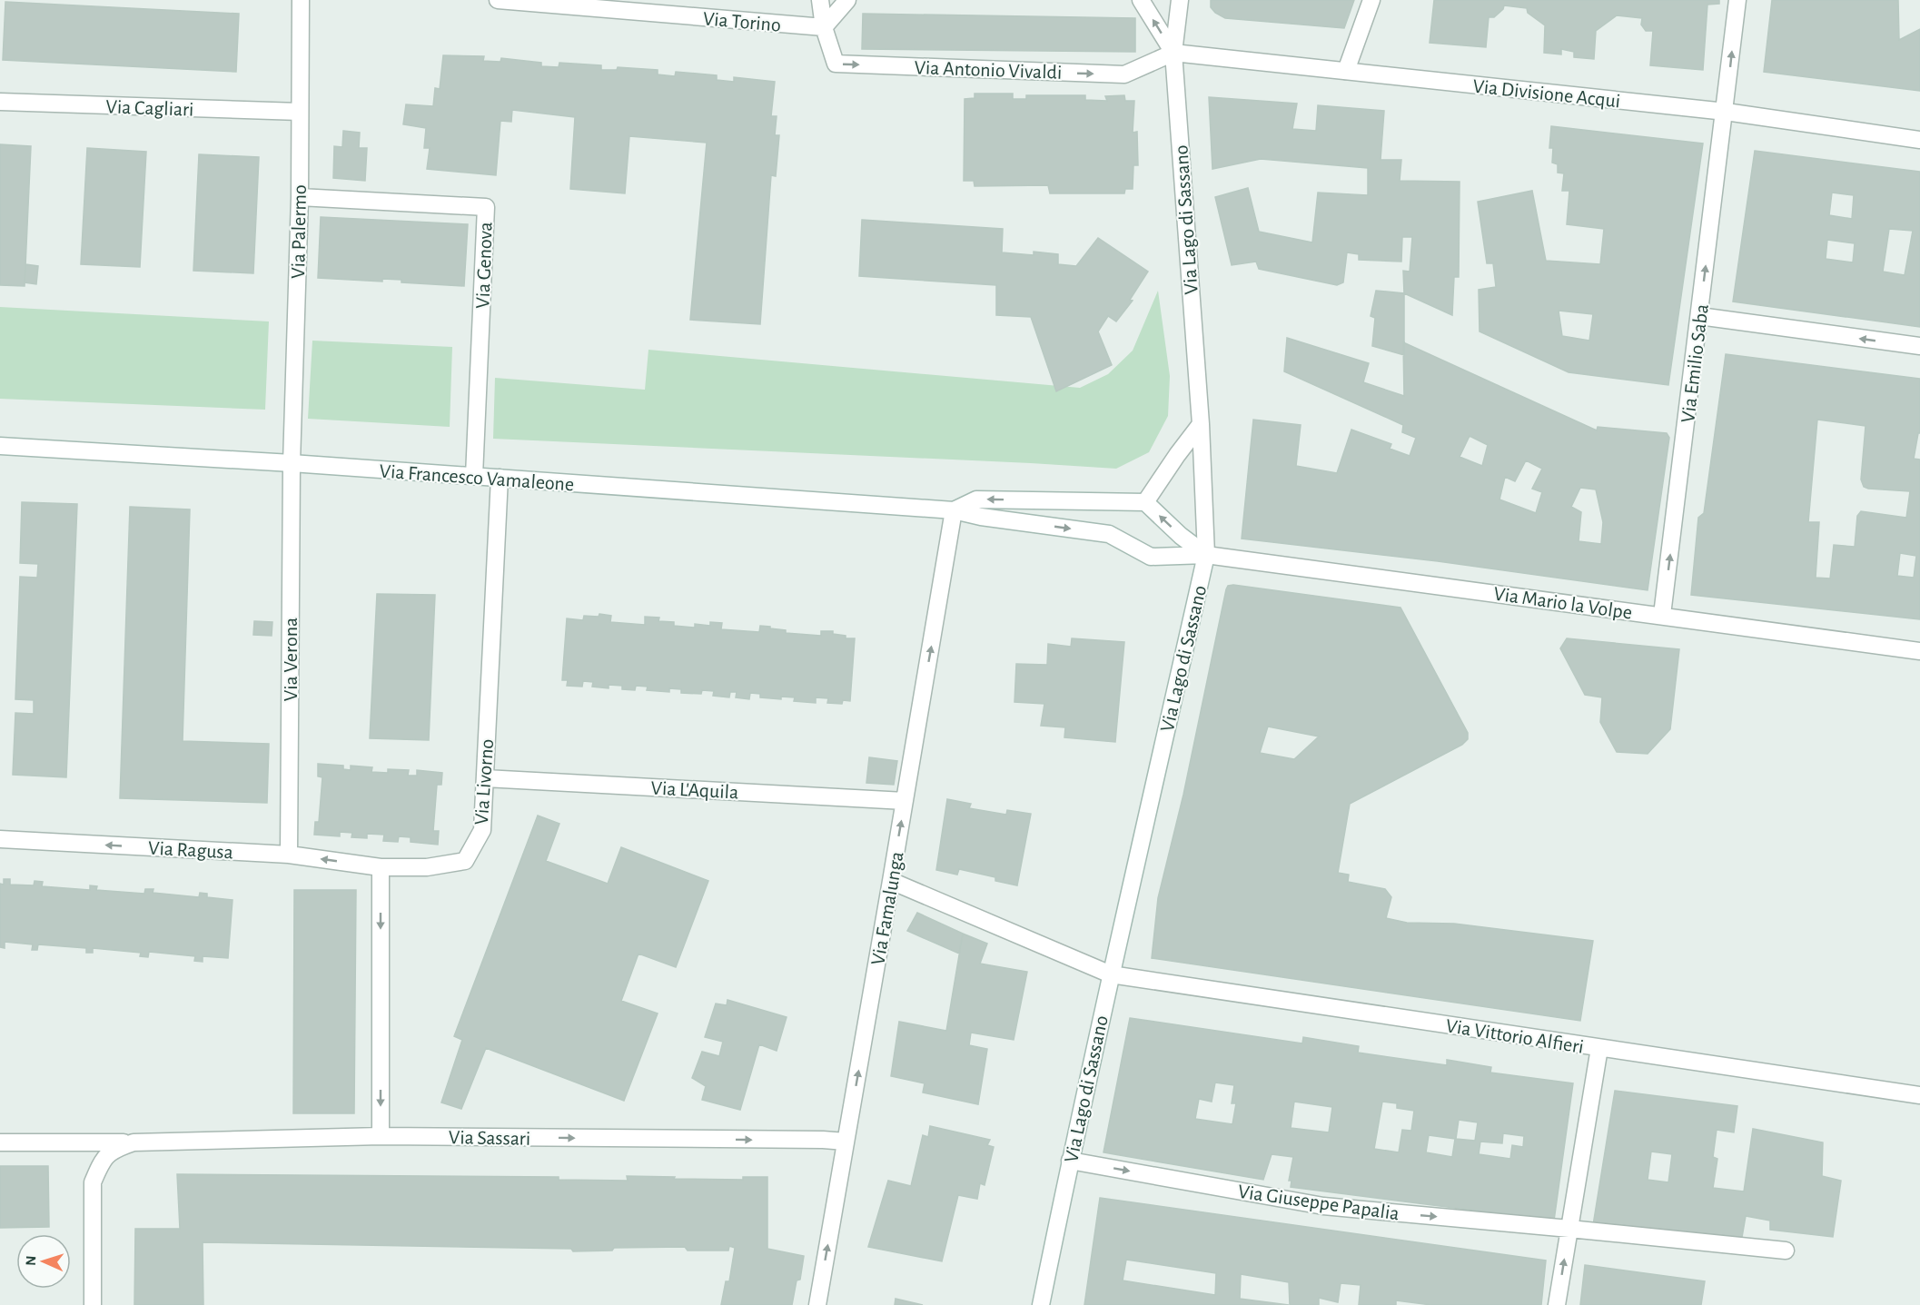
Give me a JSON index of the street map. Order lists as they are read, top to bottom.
{
  "streets": {
    "street": [
      "Via Torino",
      "Via Antonio Vivaldi",
      "Via Divisione Acqui",
      "Via Cagliari",
      "Via Lago di Sassano",
      "Via Palermo",
      "Via Genova",
      "Via Emilio Saba",
      "Via Francesco Vamaleone",
      "Via Mario la Volpe",
      "Via Verona",
      "Via Livorno",
      "Via L'Aquila",
      "Via Ragusa",
      "Via Famalunga",
      "Via Vittorio Alfieri",
      "Via Sassari",
      "Via Giuseppe Papalia"
    ]
  },
  "crossings": [
    ["Via Torino", "Via Antonio Vivaldi"],
    ["Via Antonio Vivaldi", "Via Divisione Acqui"],
    ["Via Antonio Vivaldi", "Via Lago di Sassano"],
    ["Via Divisione Acqui", "Via Lago di Sassano"],
    ["Via Divisione Acqui", "Via Emilio Saba"],
    ["Via Cagliari", "Via Palermo"],
    ["Via Lago di Sassano", "Via Francesco Vamaleone"],
    ["Via Lago di Sassano", "Via Mario la Volpe"],
    ["Via Lago di Sassano", "Via Vittorio Alfieri"],
    ["Via Lago di Sassano", "Via Giuseppe Papalia"],
    ["Via Palermo", "Via Genova"],
    ["Via Palermo", "Via Francesco Vamaleone"],
    ["Via Palermo", "Via Verona"],
    ["Via Genova", "Via Francesco Vamaleone"],
    ["Via Emilio Saba", "Via Mario la Volpe"],
    ["Via Francesco Vamaleone", "Via Mario la Volpe"],
    ["Via Francesco Vamaleone", "Via Verona"],
    ["Via Francesco Vamaleone", "Via Livorno"],
    ["Via Francesco Vamaleone", "Via Famalunga"],
    ["Via Verona", "Via Ragusa"],
    ["Via Livorno", "Via L'Aquila"],
    ["Via Livorno", "Via Ragusa"],
    ["Via L'Aquila", "Via Famalunga"],
    ["Via Famalunga", "Via Vittorio Alfieri"],
    ["Via Famalunga", "Via Sassari"]
  ],
  "one_way": [
    "Via Antonio Vivaldi",
    "Via Emilio Saba",
    "Via Ragusa",
    "Via Famalunga",
    "Via Sassari",
    "Via Giuseppe Papalia"
  ],
  "north": "left"
}
